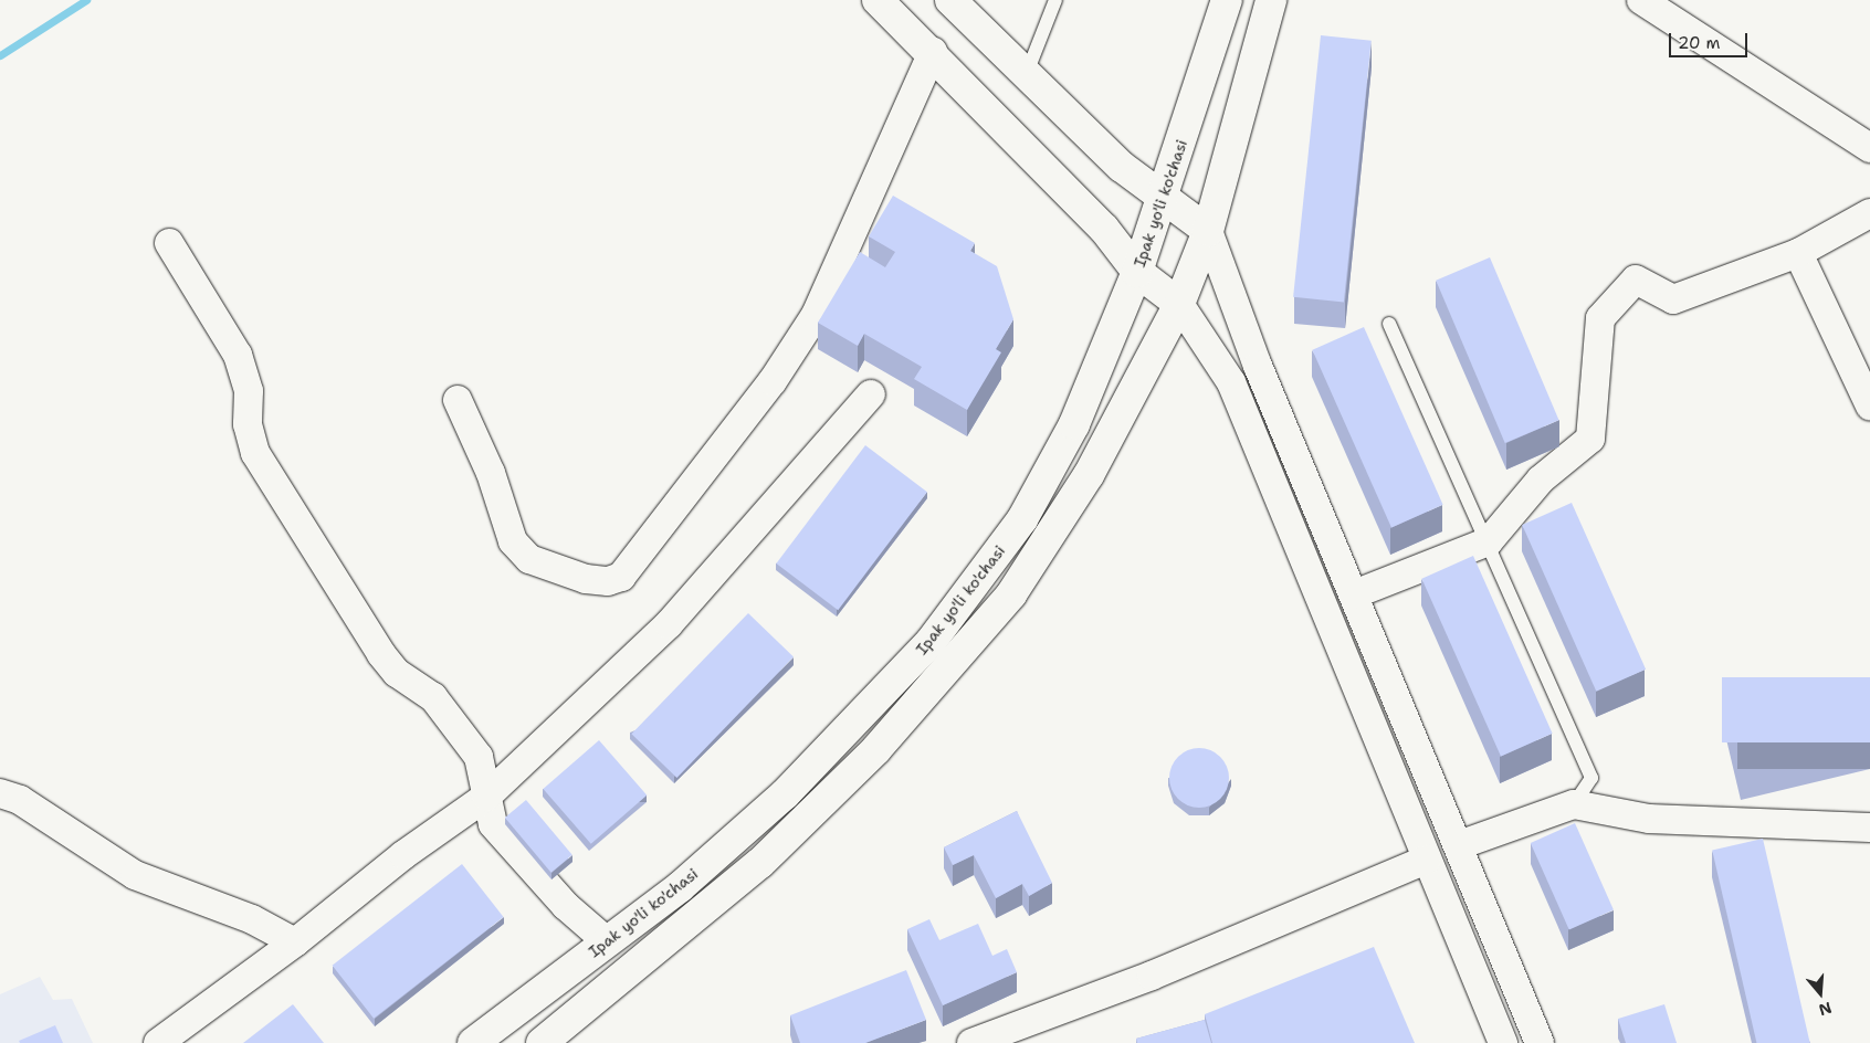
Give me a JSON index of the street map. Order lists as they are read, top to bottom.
{
  "streets": {
    "main road": ["Ipak yo'li ko'chasi"]
  },
  "scale_bar": "20 m",
  "north": "bottom"
}
